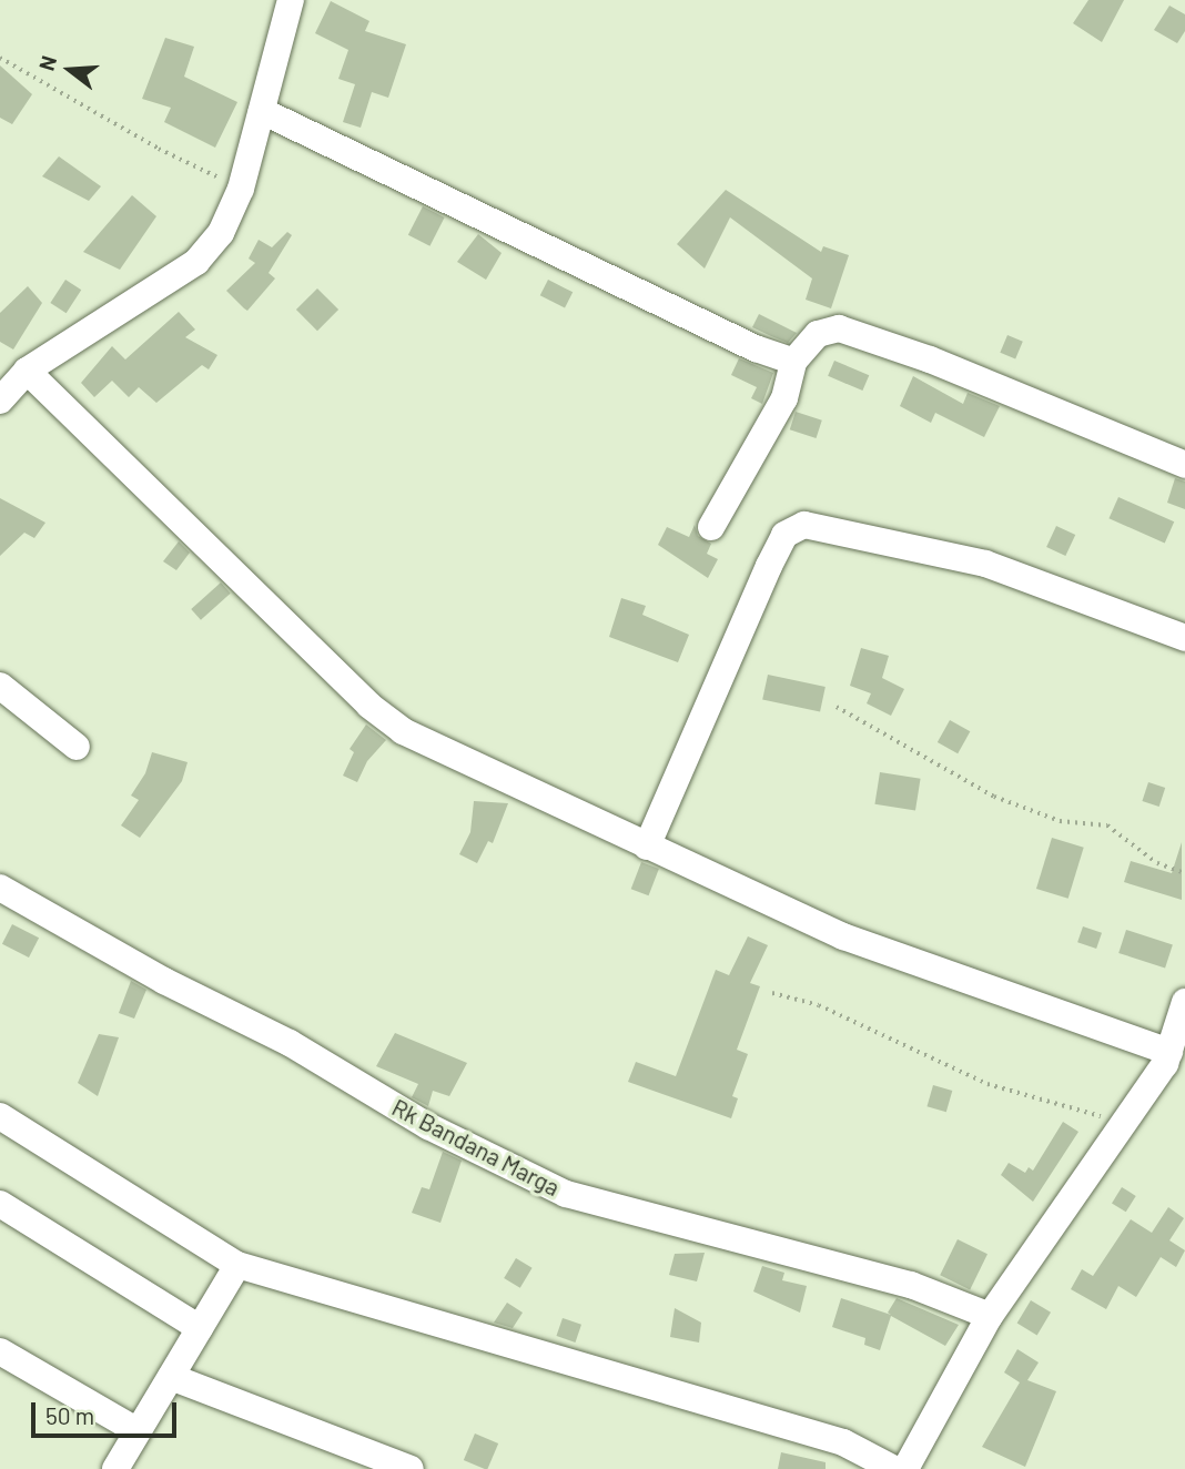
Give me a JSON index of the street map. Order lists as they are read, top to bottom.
{
  "streets": {
    "street": ["Rk Bandana Marga"]
  },
  "scale_bar": "50 m",
  "north": "left"
}
